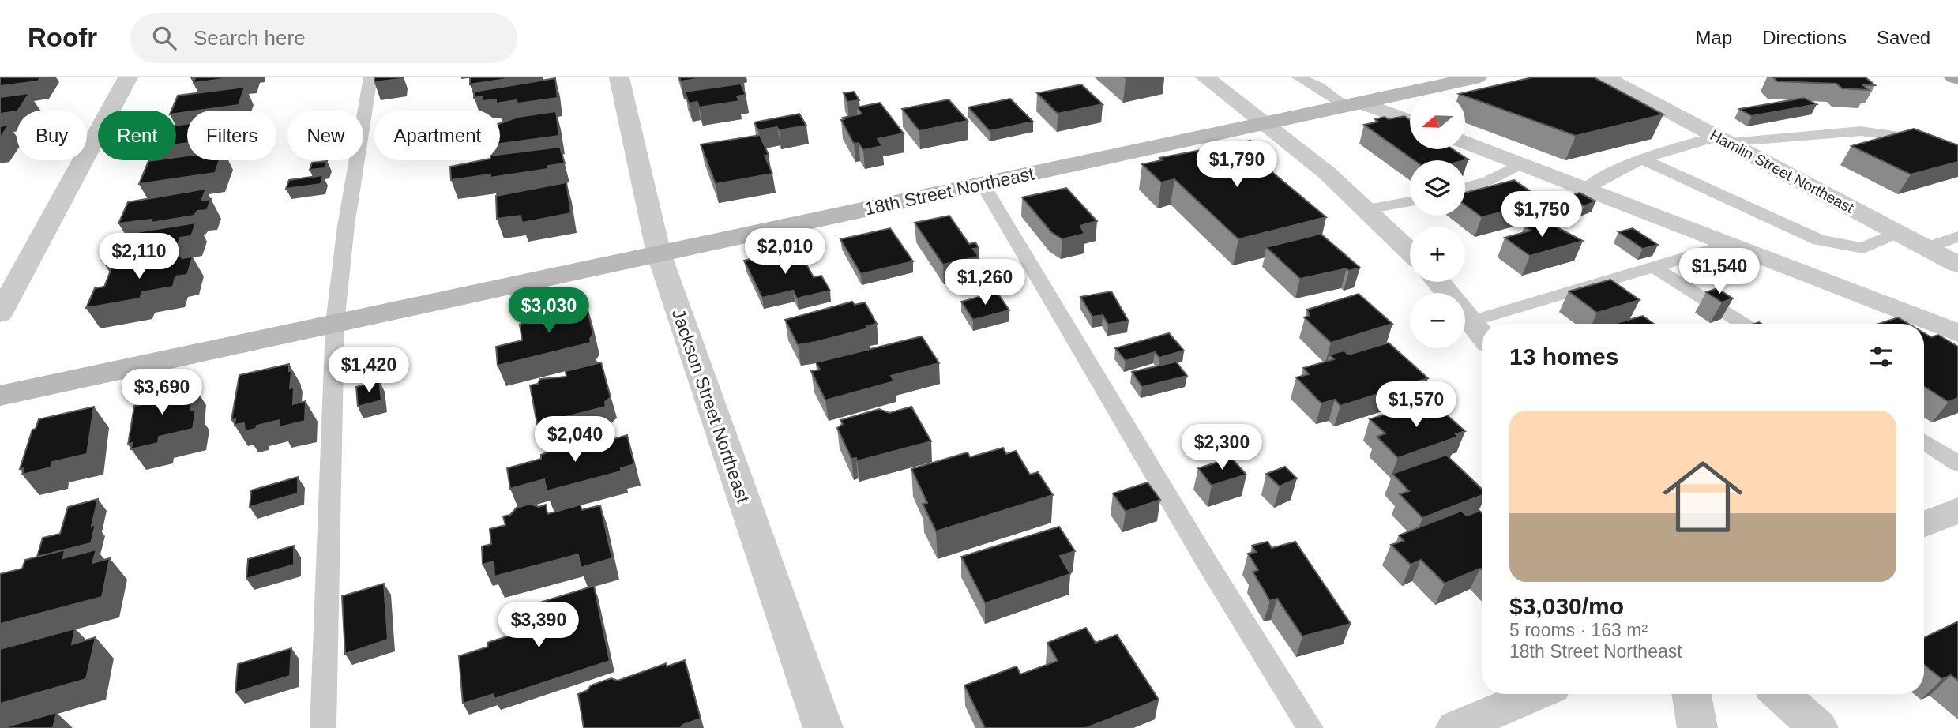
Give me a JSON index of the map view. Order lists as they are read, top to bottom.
{
  "streets": {
    "main road": ["18th Street Northeast"],
    "street": ["Hamlin Street Northeast", "Jackson Street Northeast"]
  },
  "crossings": [
    ["18th Street Northeast", "Jackson Street Northeast"]
  ],
  "north": "left",
  "page": {
    "header": "Roofr",
    "search": "Search here",
    "nav": ["Map", "Directions", "Saved"],
    "map_buttons": ["+", "−"],
    "chip": [
      "Buy",
      "Rent",
      "Filters",
      "New",
      "Apartment"
    ],
    "price": [
      "$1,790",
      "$1,750",
      "$2,010",
      "$2,110",
      "$1,540",
      "$1,260",
      "$3,030",
      "$1,420",
      "$3,690",
      "$1,570",
      "$2,040",
      "$2,300",
      "$3,390"
    ],
    "heading": "13 homes",
    "list": [
      {
        "name": "$3,030/mo",
        "note": "5 rooms · 163 m² · 18th Street Northeast"
      }
    ]
  }
}
